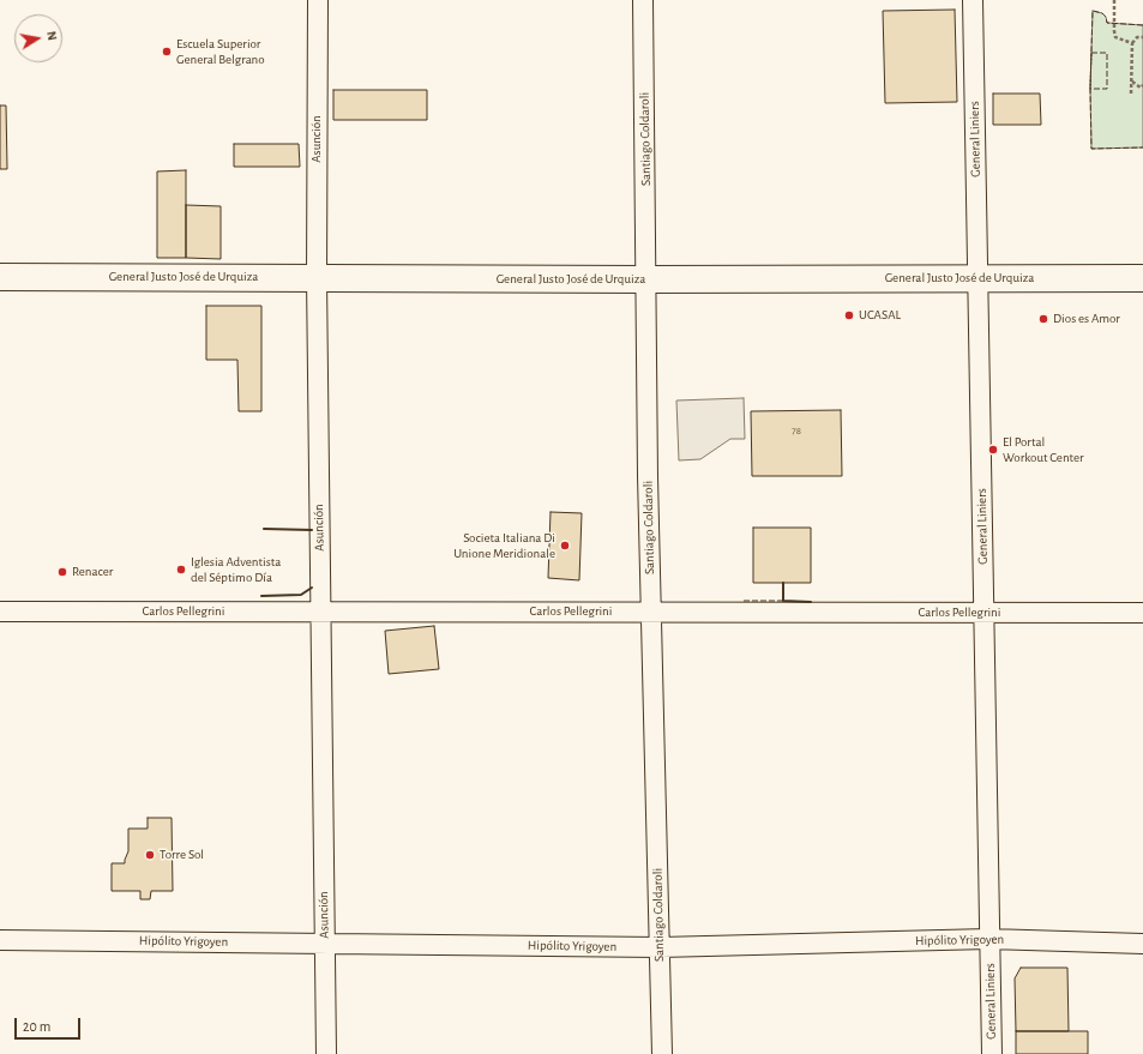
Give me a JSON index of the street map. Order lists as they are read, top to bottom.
{
  "streets": {
    "street": [
      "Asunción",
      "Santiago Coldaroli",
      "General Liniers",
      "General Justo José de Urquiza",
      "Carlos Pellegrini",
      "Hipólito Yrigoyen"
    ]
  },
  "crossings": [
    ["Asunción", "General Justo José de Urquiza"],
    ["Asunción", "Carlos Pellegrini"],
    ["Asunción", "Hipólito Yrigoyen"],
    ["Santiago Coldaroli", "General Justo José de Urquiza"],
    ["Santiago Coldaroli", "Carlos Pellegrini"],
    ["Santiago Coldaroli", "Hipólito Yrigoyen"],
    ["General Liniers", "General Justo José de Urquiza"],
    ["General Liniers", "Carlos Pellegrini"],
    ["General Liniers", "Hipólito Yrigoyen"]
  ],
  "places": [
    "Escuela Superior General Belgrano",
    "UCASAL",
    "Dios es Amor",
    "El Portal Workout Center",
    "Societa Italiana Di Unione Meridionale",
    "Iglesia Adventista del Séptimo Día",
    "Renacer",
    "Torre Sol"
  ],
  "house_numbers": ["78"],
  "scale_bar": "20 m",
  "north": "right"
}
